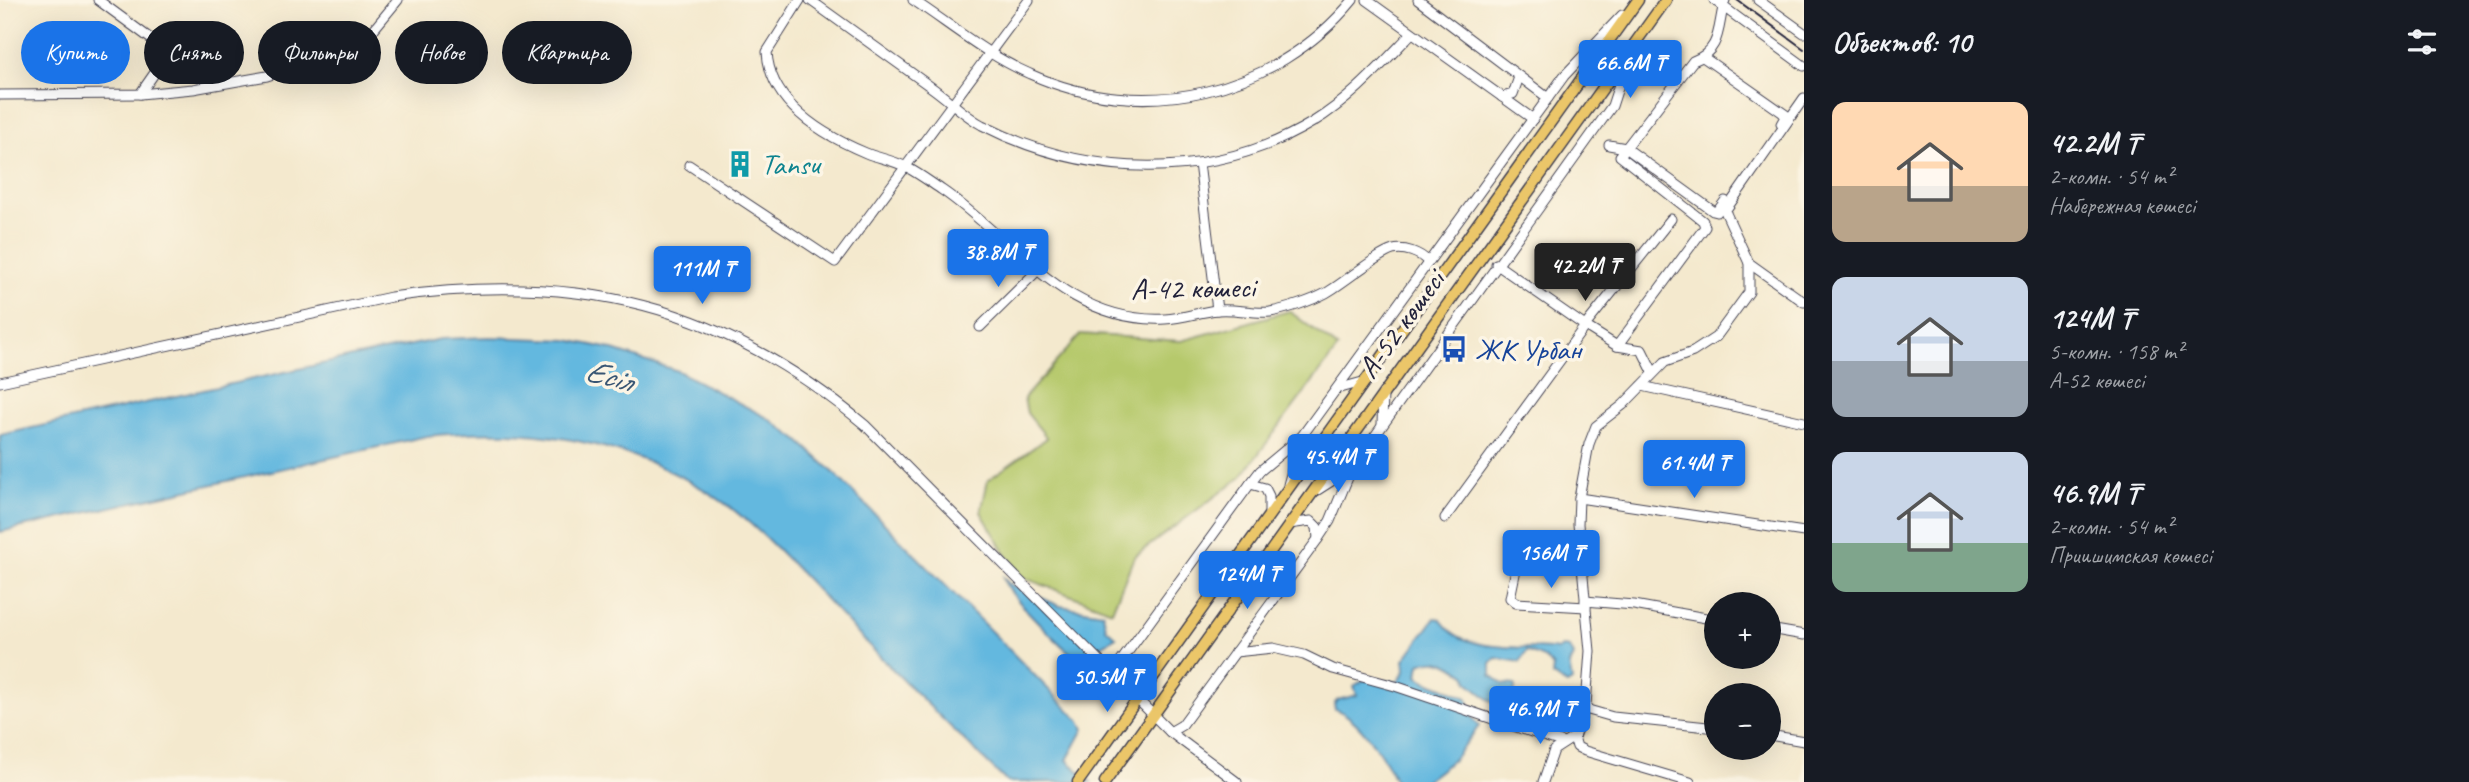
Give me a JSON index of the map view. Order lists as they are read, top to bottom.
{
  "streets": {
    "main road": ["А-52 көшесі"],
    "street": ["А-42 көшесі"]
  },
  "water": ["Есіл"],
  "places": {
    "building": ["Tansu"],
    "bus stop": ["ЖК Урбан"]
  },
  "page": {
    "heading": "Объектов: 10",
    "chip": [
      "Купить",
      "Снять",
      "Фильтры",
      "Новое",
      "Квартира"
    ],
    "price": [
      "66.6M ₸",
      "38.8M ₸",
      "42.2M ₸",
      "111M ₸",
      "45.4M ₸",
      "61.4M ₸",
      "156M ₸",
      "124M ₸",
      "50.5M ₸",
      "46.9M ₸"
    ],
    "list": [
      {
        "name": "42.2M ₸",
        "note": "2-комн. · 54 m² · Набережная көшесі"
      },
      {
        "name": "124M ₸",
        "note": "5-комн. · 158 m² · А-52 көшесі"
      },
      {
        "name": "46.9M ₸",
        "note": "2-комн. · 54 m² · Приишимская көшесі"
      }
    ],
    "map_buttons": ["+", "−"]
  }
}
